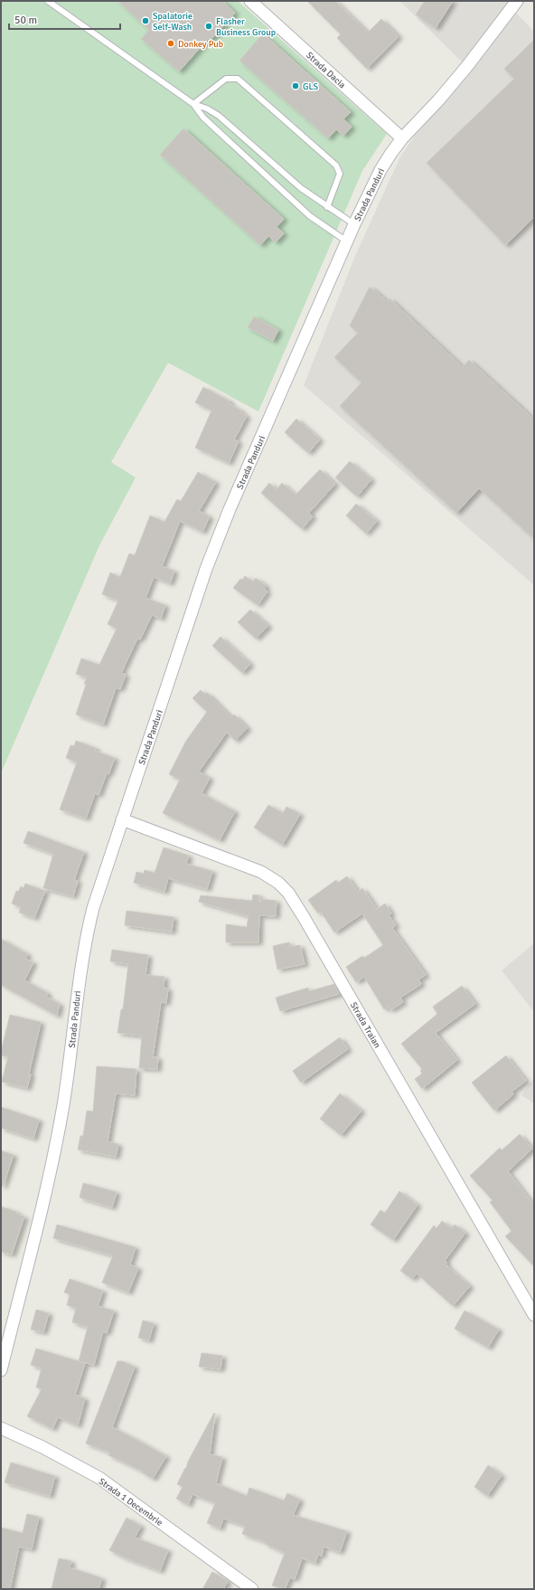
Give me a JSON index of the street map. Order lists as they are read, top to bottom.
{
  "streets": {
    "street": [
      "Strada Dacia",
      "Strada Panduri",
      "Strada Traian",
      "Strada 1 Decembrie"
    ]
  },
  "crossings": [
    ["Strada Dacia", "Strada Panduri"],
    ["Strada Panduri", "Strada Traian"]
  ],
  "places": [
    "Spalatorie Self-Wash",
    "Flasher Business Group",
    "Donkey Pub",
    "GLS"
  ],
  "scale_bar": "50 m"
}
